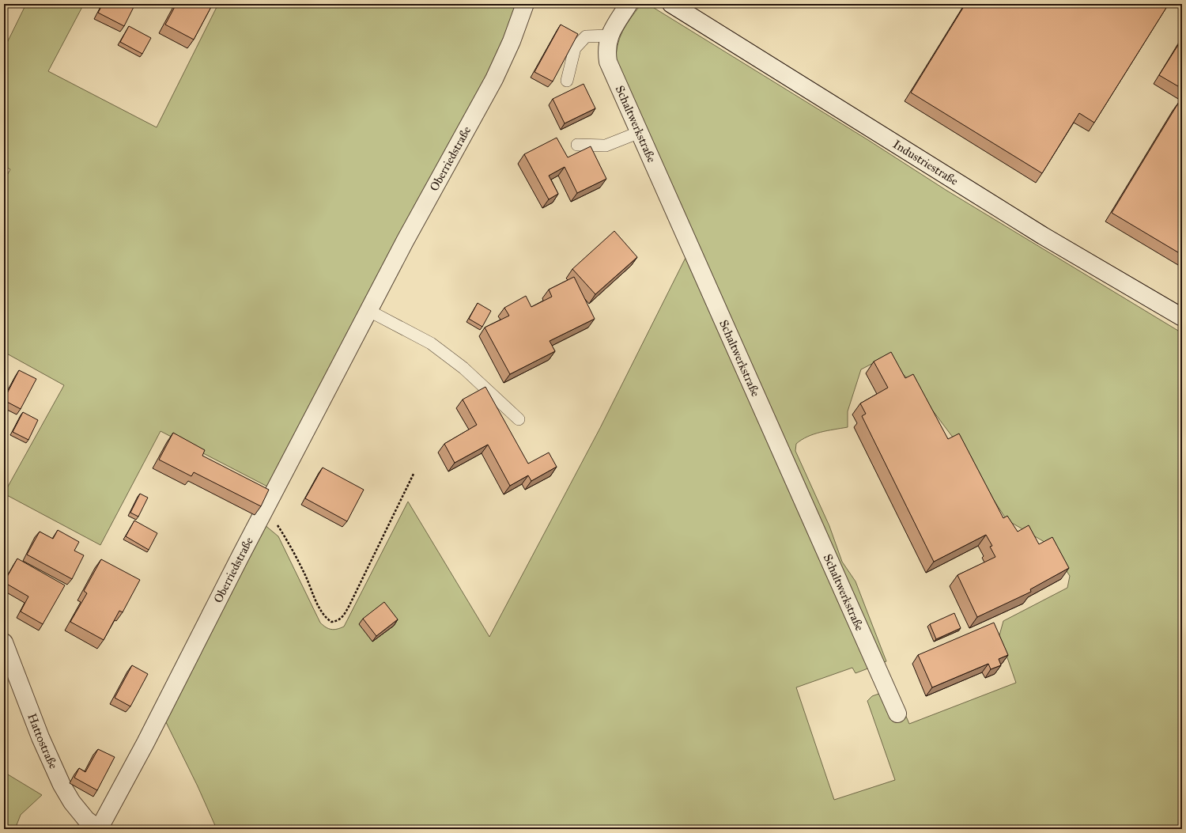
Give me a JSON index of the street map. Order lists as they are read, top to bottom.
{
  "streets": {
    "street": [
      "Schaltwerkstraße",
      "Oberriedstraße",
      "Industriestraße",
      "Hattostraße"
    ]
  },
  "crossings": [
    ["Oberriedstraße", "Hattostraße"]
  ]
}
